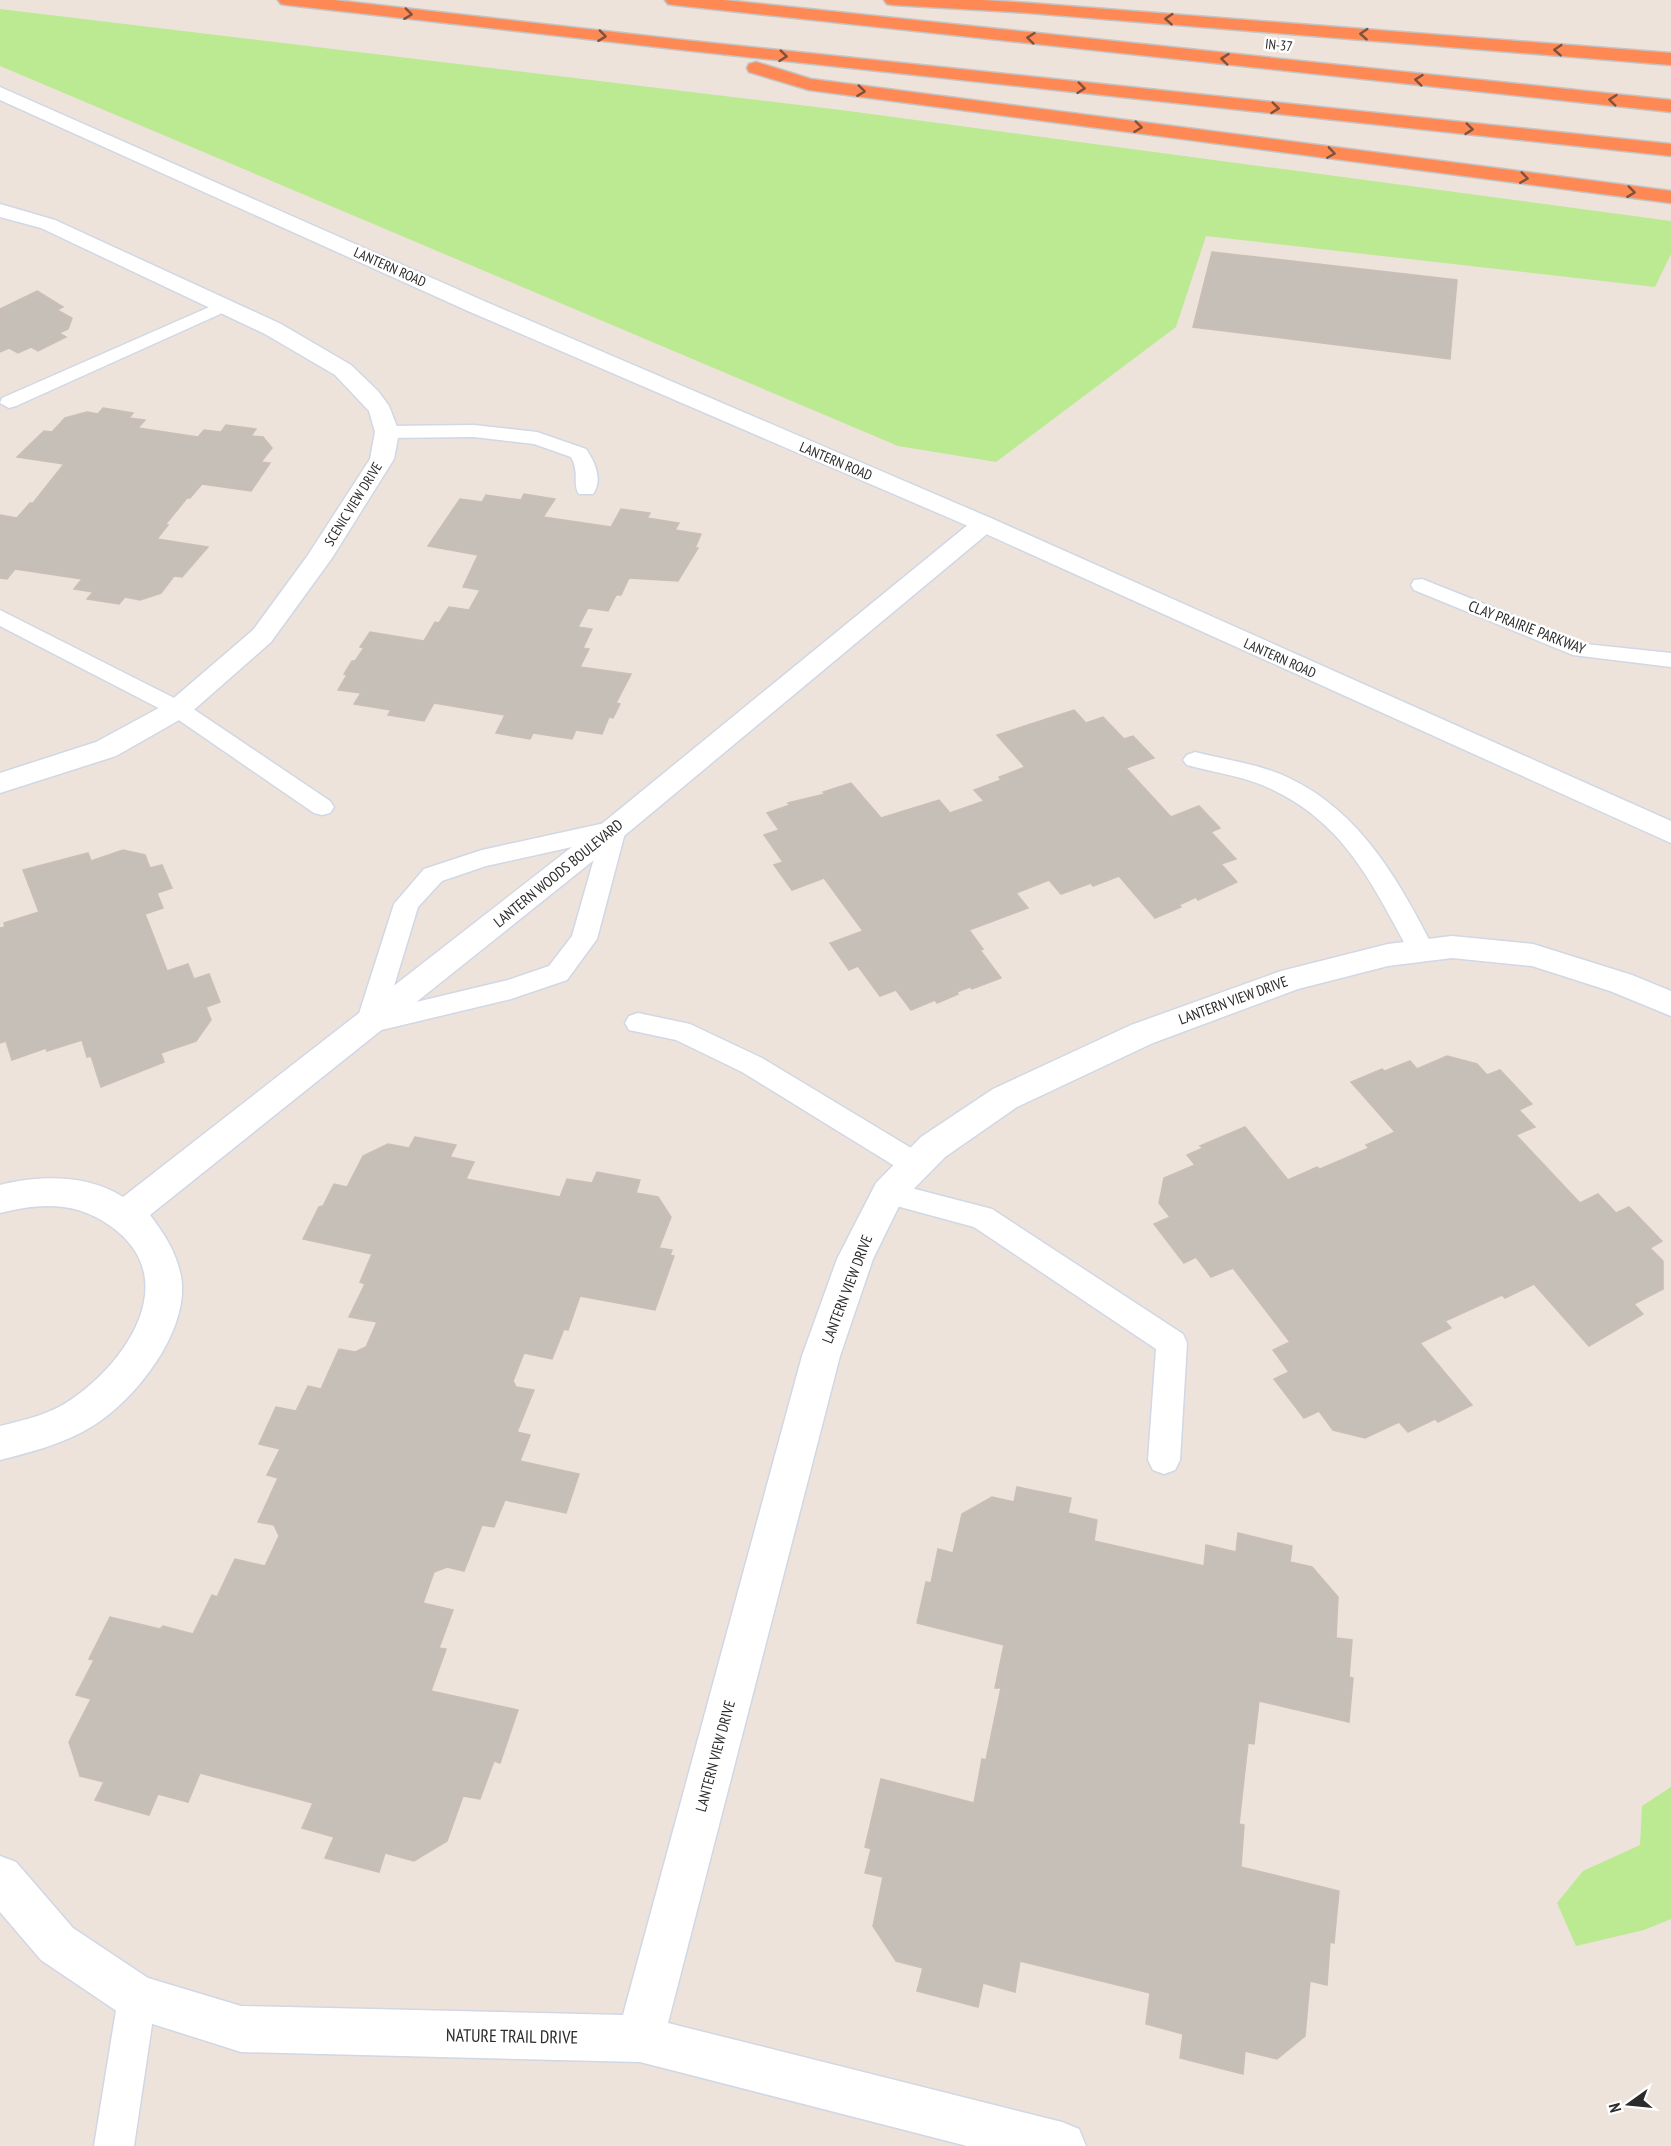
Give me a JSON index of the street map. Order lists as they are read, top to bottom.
{
  "streets": {
    "highway": ["IN-37"],
    "street": [
      "LANTERN ROAD",
      "SCENIC VIEW DRIVE",
      "LANTERN WOODS BOULEVARD",
      "LANTERN VIEW DRIVE",
      "NATURE TRAIL DRIVE"
    ],
    "lane": ["CLAY PRAIRIE PARKWAY"]
  },
  "crossings": [
    ["LANTERN ROAD", "LANTERN WOODS BOULEVARD"],
    ["LANTERN VIEW DRIVE", "NATURE TRAIL DRIVE"]
  ],
  "north": "left"
}
